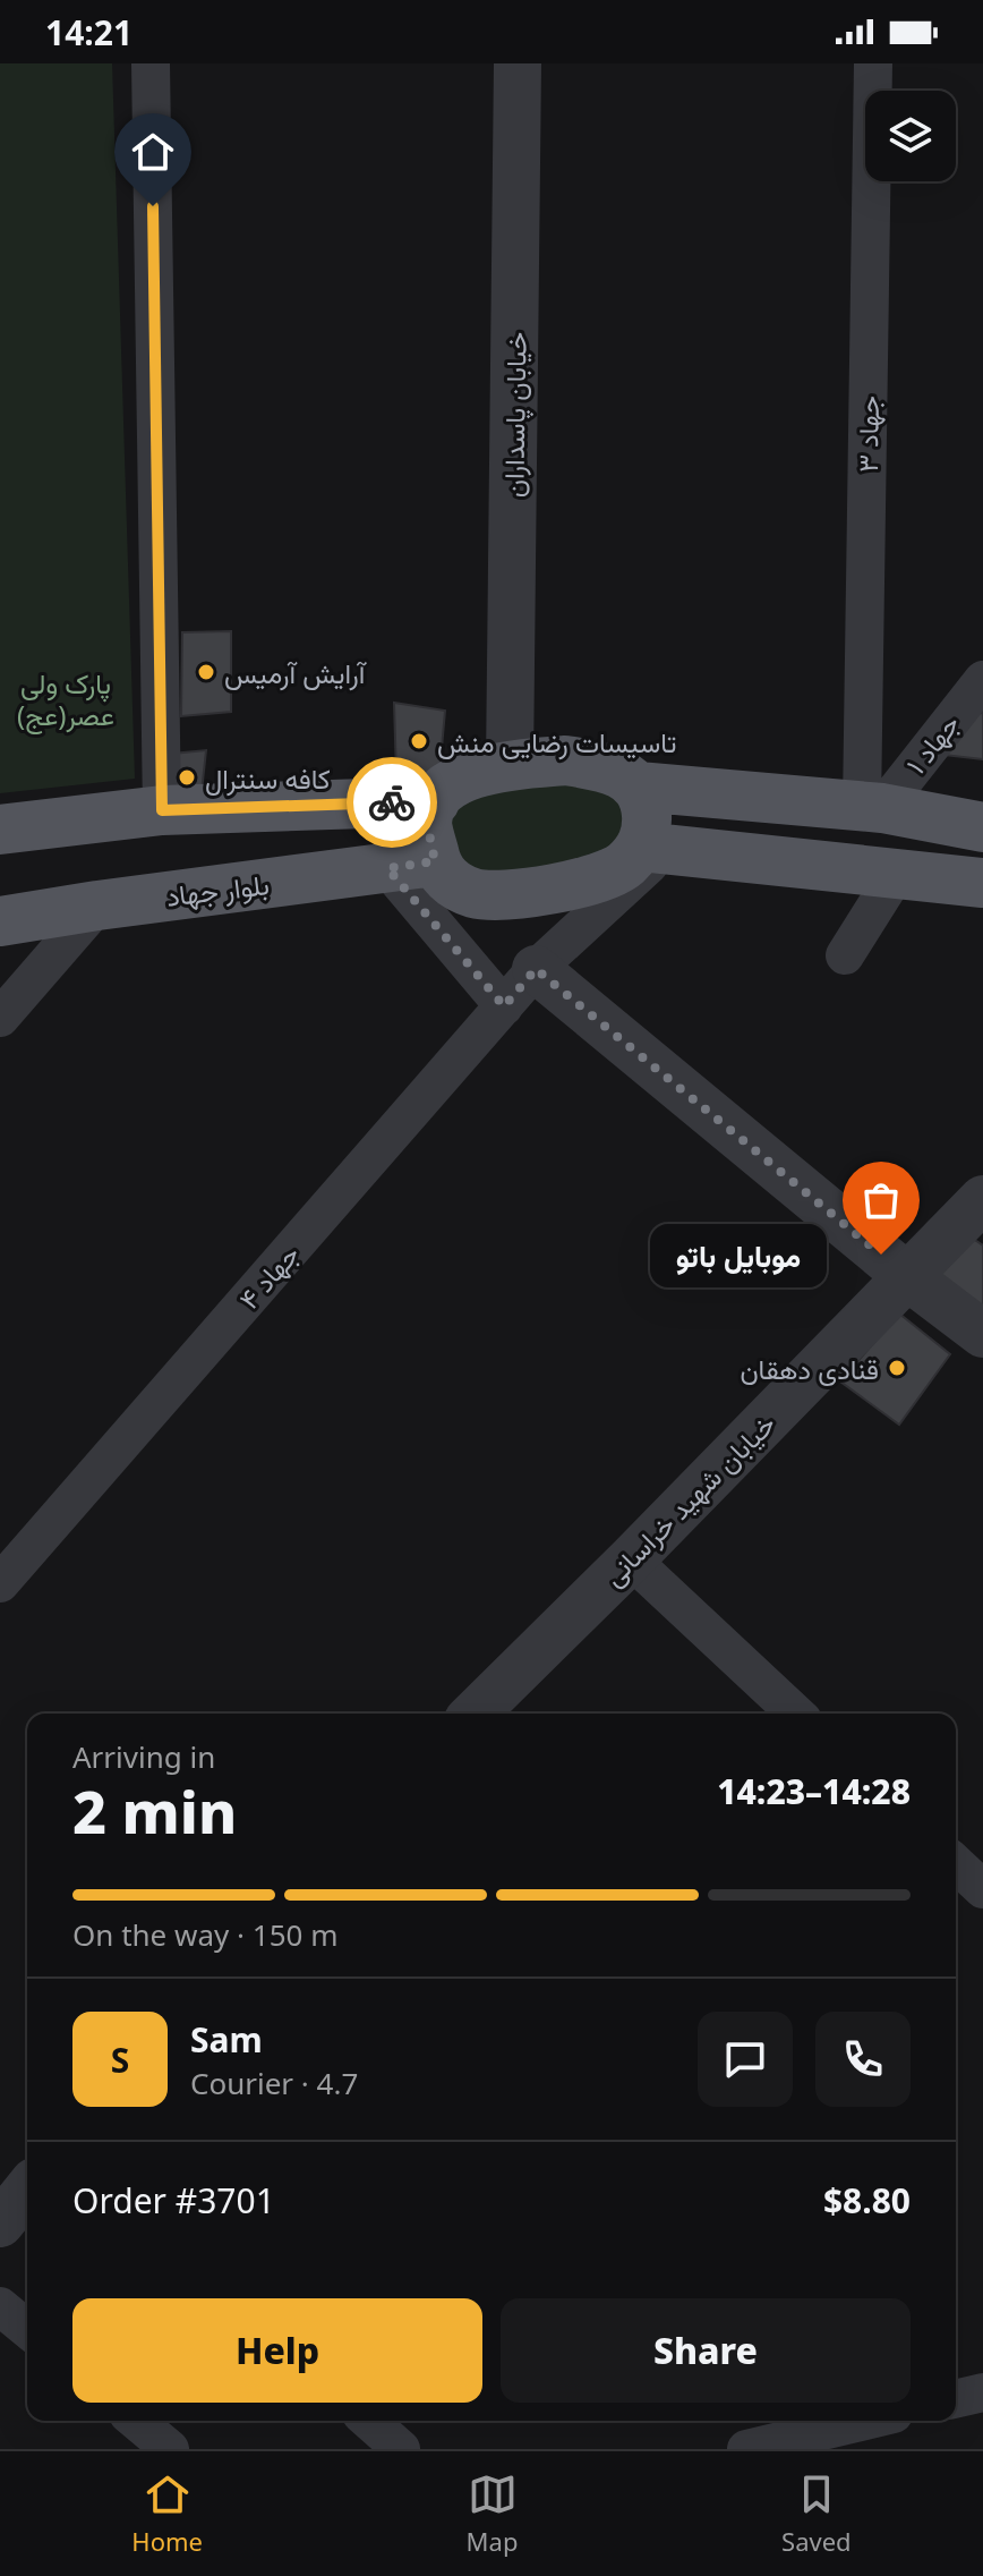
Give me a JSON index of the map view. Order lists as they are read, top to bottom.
{
  "streets": {
    "main road": ["بلوار جهاد"],
    "street": [
      "خیابان پاسداران",
      "جهاد ۳",
      "جهاد ۱",
      "جهاد ۴",
      "خیابان شهید خراسانی"
    ]
  },
  "crossings": [
    ["خیابان پاسداران", "بلوار جهاد"],
    ["خیابان پاسداران", "جهاد ۴"],
    ["جهاد ۳", "جهاد ۱"],
    ["بلوار جهاد", "جهاد ۴"]
  ],
  "parks": ["پارک ولی عصر(عج)"],
  "places": [
    "آرایش آرمیس",
    "تاسیسات رضایی منش",
    "کافه سنترال",
    "موبایل باتو",
    "قنادی دهقان"
  ],
  "page": {
    "status": "14:21",
    "bubble": "موبایل باتو",
    "heading": ["2 min", "Arriving in", "14:23–14:28"],
    "panel": [
      "Sam",
      "Courier · 4.7",
      "Order #3701",
      "$8.80"
    ],
    "bar": "On the way · 150 m",
    "round": "S",
    "buttons": ["Help", "Share"],
    "tabs": ["Home", "Map", "Saved"]
  }
}
